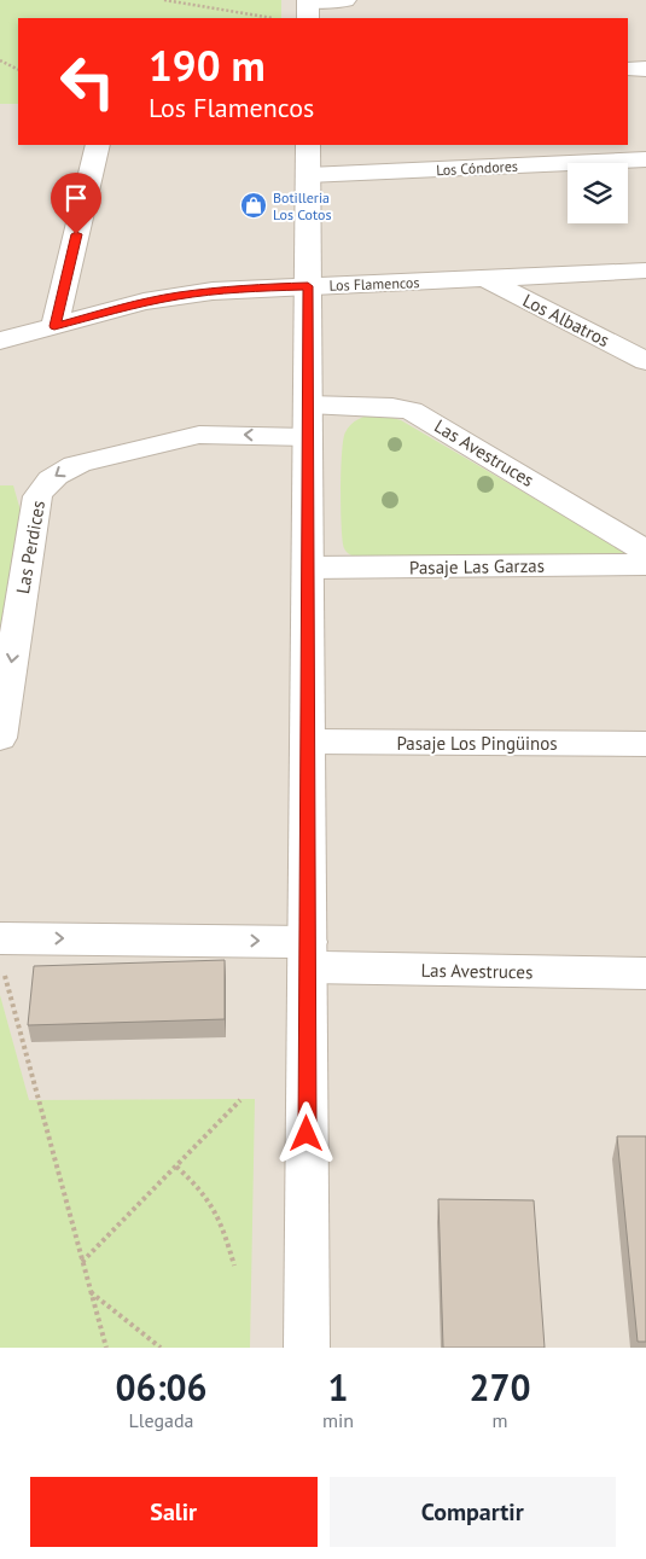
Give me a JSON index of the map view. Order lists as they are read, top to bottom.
{
  "streets": {
    "street": [
      "Los Cóndores",
      "Los Flamencos",
      "Los Albatros",
      "Las Avestruces",
      "Las Perdices",
      "Pasaje Las Garzas",
      "Pasaje Los Pingüinos"
    ]
  },
  "crossings": [
    ["Los Flamencos", "Los Albatros"]
  ],
  "one_way": ["Las Perdices"],
  "places": {
    "shop": ["Botilleria Los Cotos"]
  },
  "page": {
    "turn": ["190 m", "Los Flamencos"],
    "eta": [
      "06:06",
      "Llegada",
      "1",
      "min",
      "270",
      "m"
    ],
    "buttons": ["Salir", "Compartir"]
  }
}
